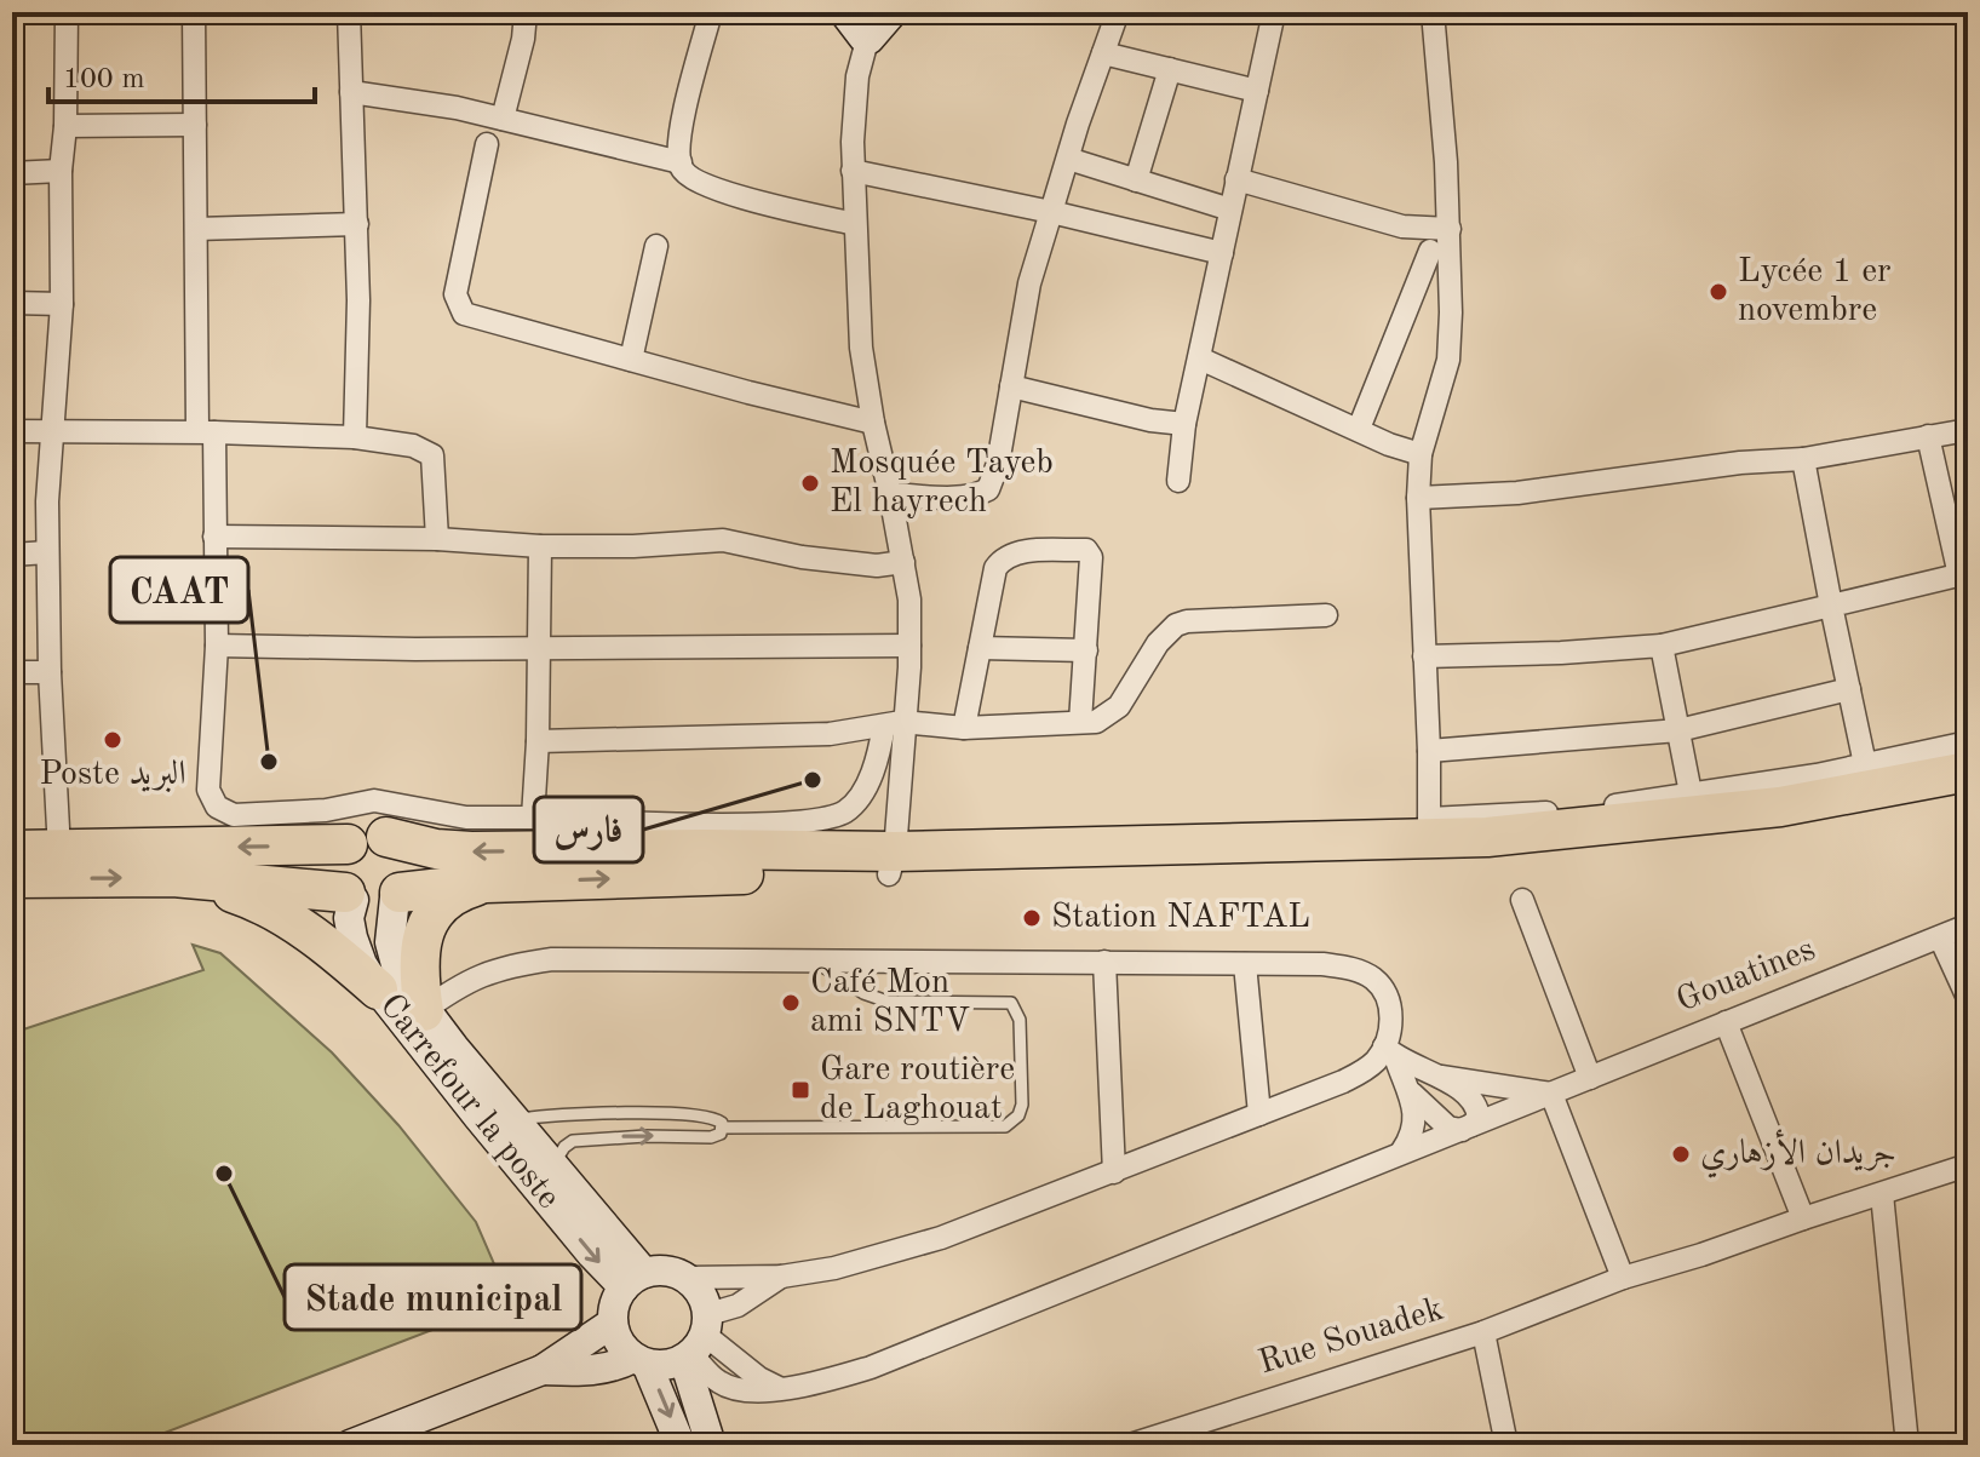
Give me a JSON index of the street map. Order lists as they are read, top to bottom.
{
  "streets": {
    "highway": ["Carrefour la poste"],
    "street": ["Gouatines", "Rue Souadek"]
  },
  "crossings": [
    ["Gouatines", "Carrefour la poste"]
  ],
  "places": {
    "other": [
      "Lycée 1 er novembre",
      "Mosquée Tayeb El hayrech",
      "Poste البريد",
      "CAAT",
      "فارس",
      "Station NAFTAL",
      "Café Mon ami SNTV",
      "جريدان الأزهاري",
      "Stade municipal"
    ],
    "transit": ["Gare routière de Laghouat"]
  },
  "scale_bar": "100 m"
}
